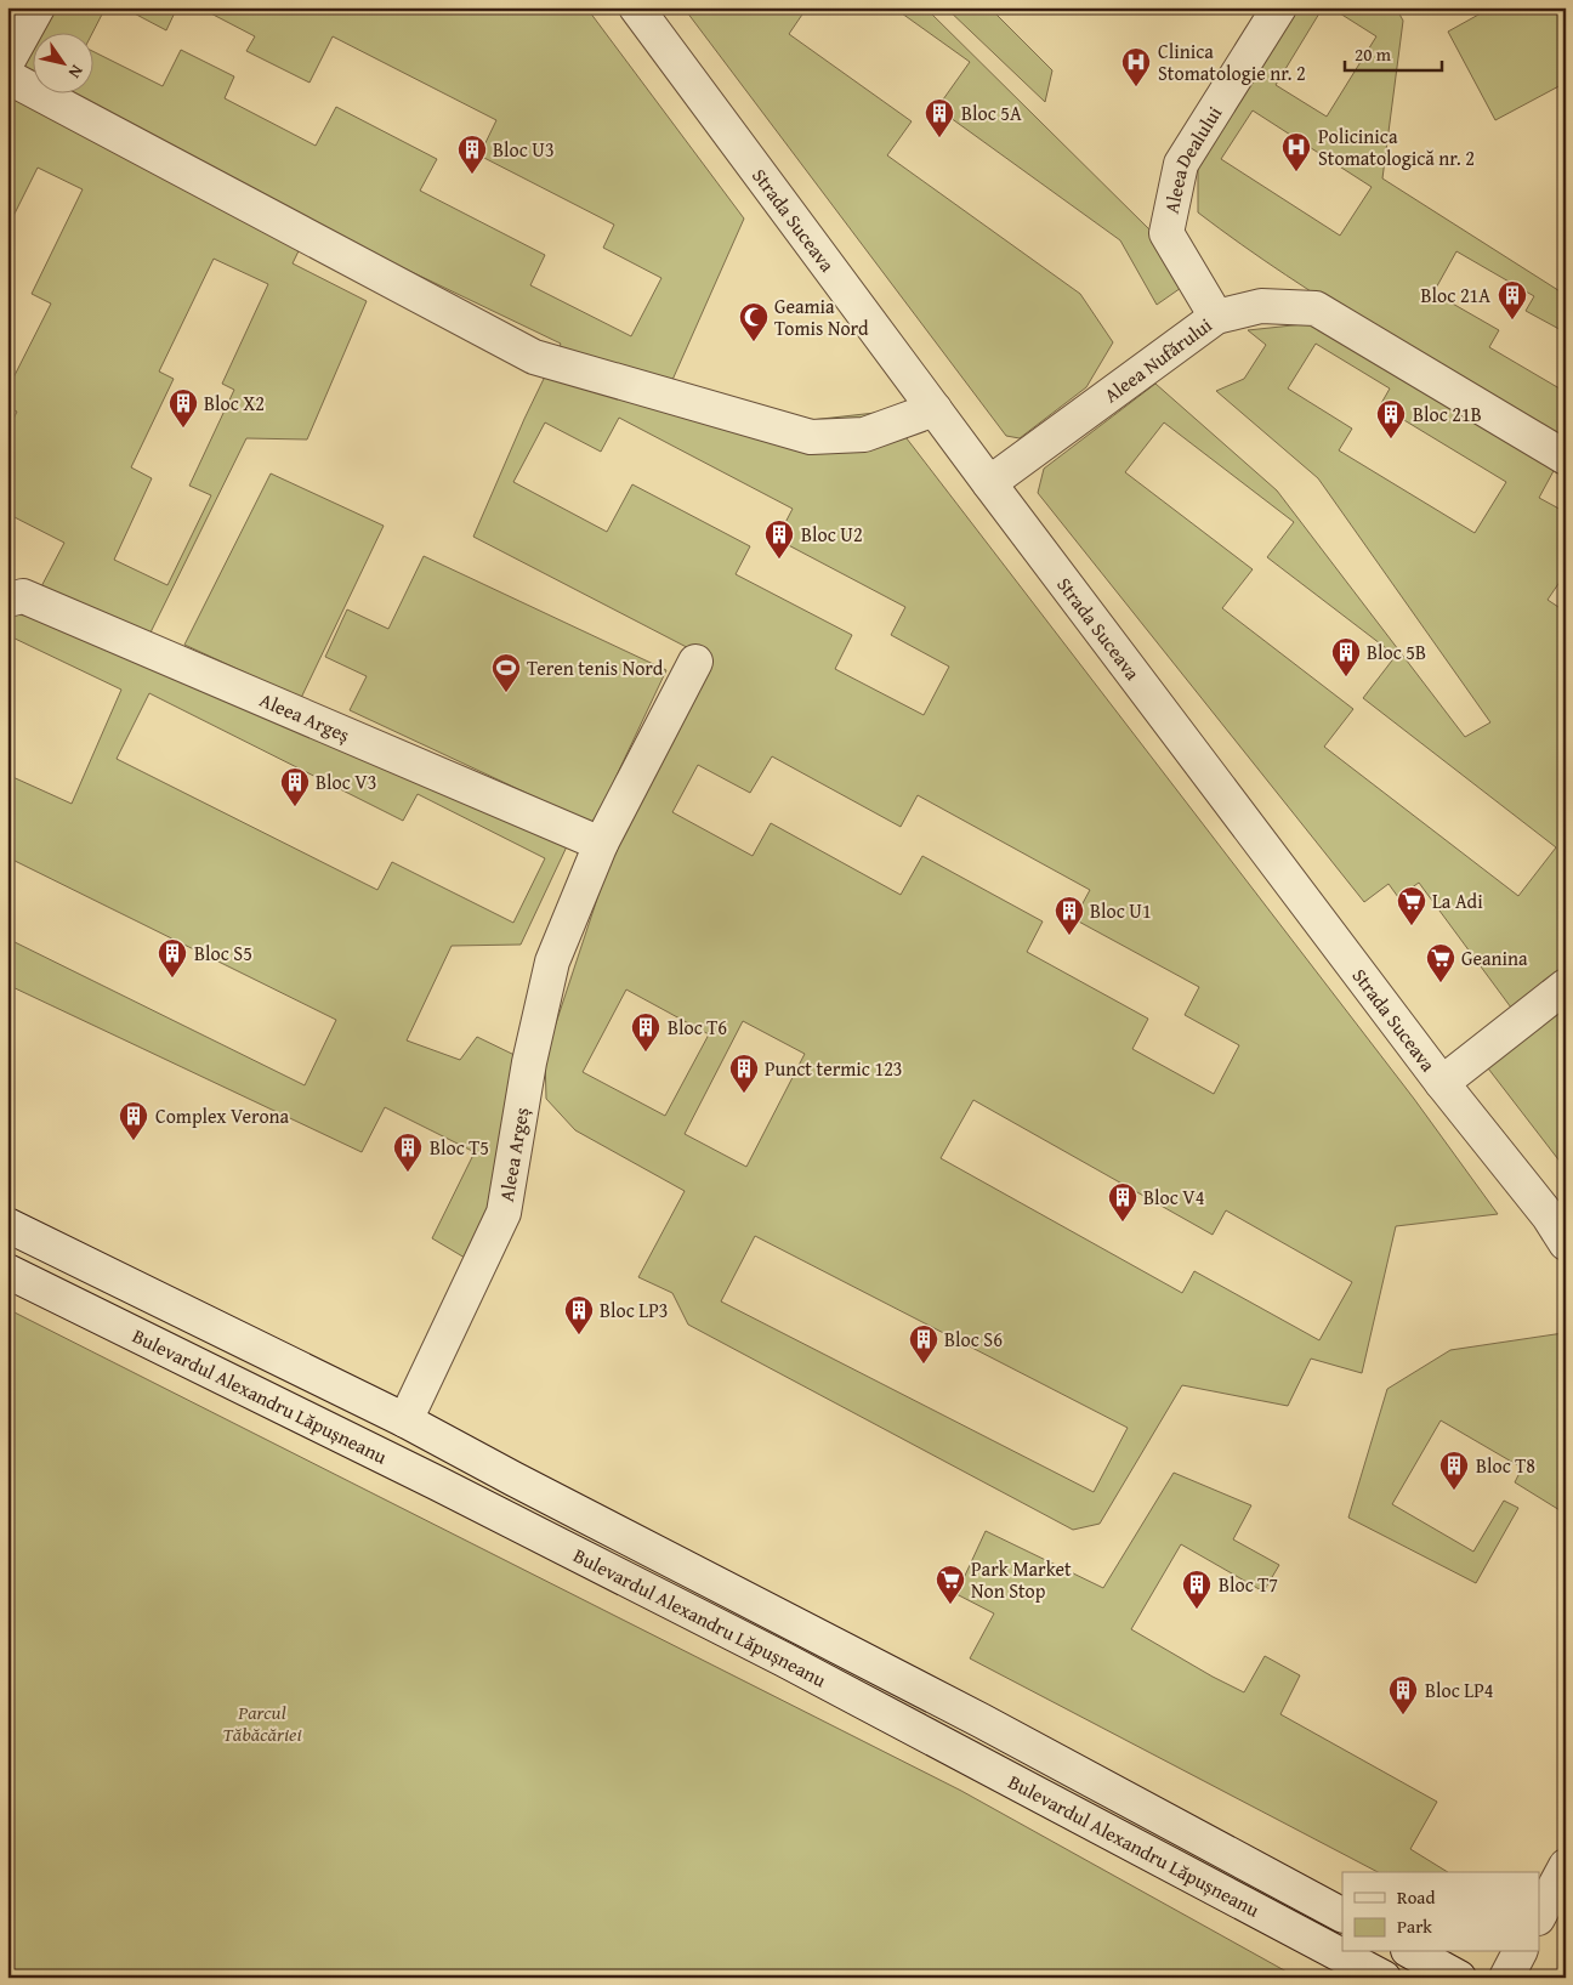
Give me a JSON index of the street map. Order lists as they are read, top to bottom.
{
  "streets": {
    "street": [
      "Aleea Dealului",
      "Strada Suceava",
      "Aleea Nufărului",
      "Aleea Argeș",
      "Bulevardul Alexandru Lăpușneanu"
    ]
  },
  "crossings": [
    ["Aleea Dealului", "Aleea Nufărului"],
    ["Strada Suceava", "Aleea Nufărului"],
    ["Aleea Argeș", "Bulevardul Alexandru Lăpușneanu"]
  ],
  "parks": ["Parcul Tăbăcăriei"],
  "places": {
    "hospital": ["Clinica Stomatologie nr. 2", "Policinica Stomatologică nr. 2"],
    "building": [
      "Bloc 5A",
      "Bloc U3",
      "Bloc 21A",
      "Bloc X2",
      "Bloc 21B",
      "Bloc U2",
      "Bloc 5B",
      "Bloc V3",
      "Bloc U1",
      "Bloc S5",
      "Bloc T6",
      "Punct termic 123",
      "Complex Verona",
      "Bloc T5",
      "Bloc V4",
      "Bloc LP3",
      "Bloc S6",
      "Bloc T8",
      "Bloc T7",
      "Bloc LP4"
    ],
    "mosque": ["Geamia Tomis Nord"],
    "sports": ["Teren tenis Nord"],
    "supermarket": ["La Adi", "Geanina", "Park Market Non Stop"]
  },
  "legend": ["Road", "Park"],
  "scale_bar": "20 m",
  "north": "bottom right"
}
